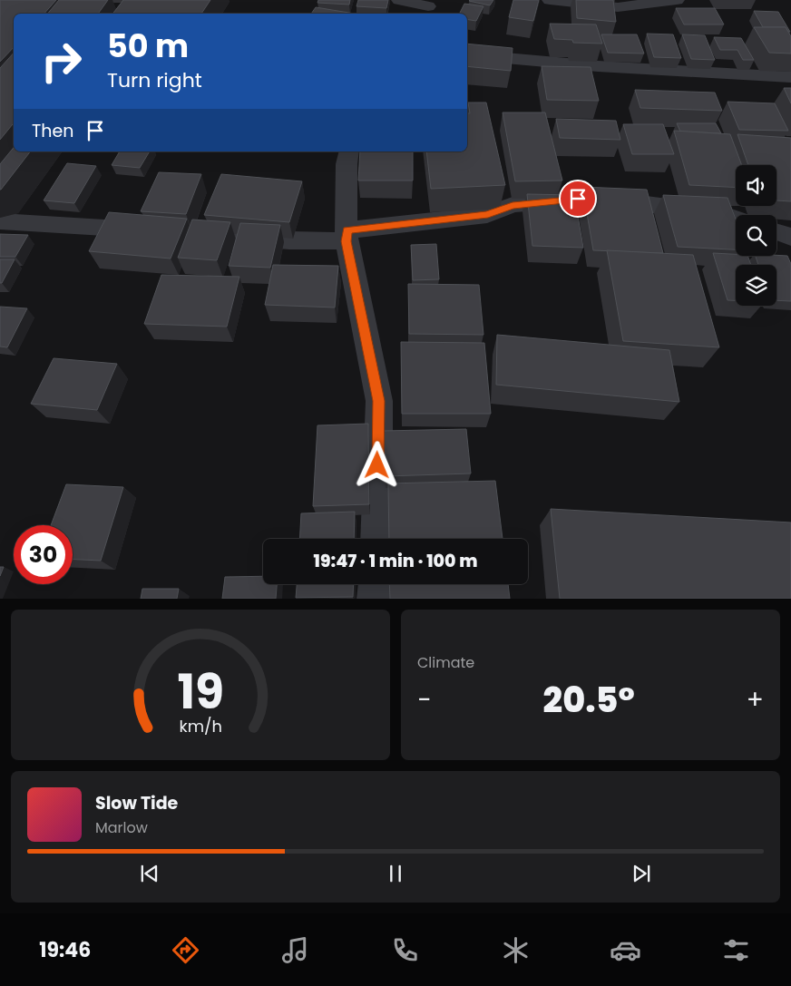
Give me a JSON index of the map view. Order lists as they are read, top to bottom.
{
  "page": {
    "turn": ["50 m", "Turn right"],
    "then": "Then",
    "limit": "30",
    "trip": "19:47 · 1 min · 100 m",
    "tile": "Climate",
    "heat": ["−", "20.5°", "+"],
    "song": ["Slow Tide", "Marlow"],
    "tabs": "19:46",
    "gauge": ["19", "km/h"]
  }
}
